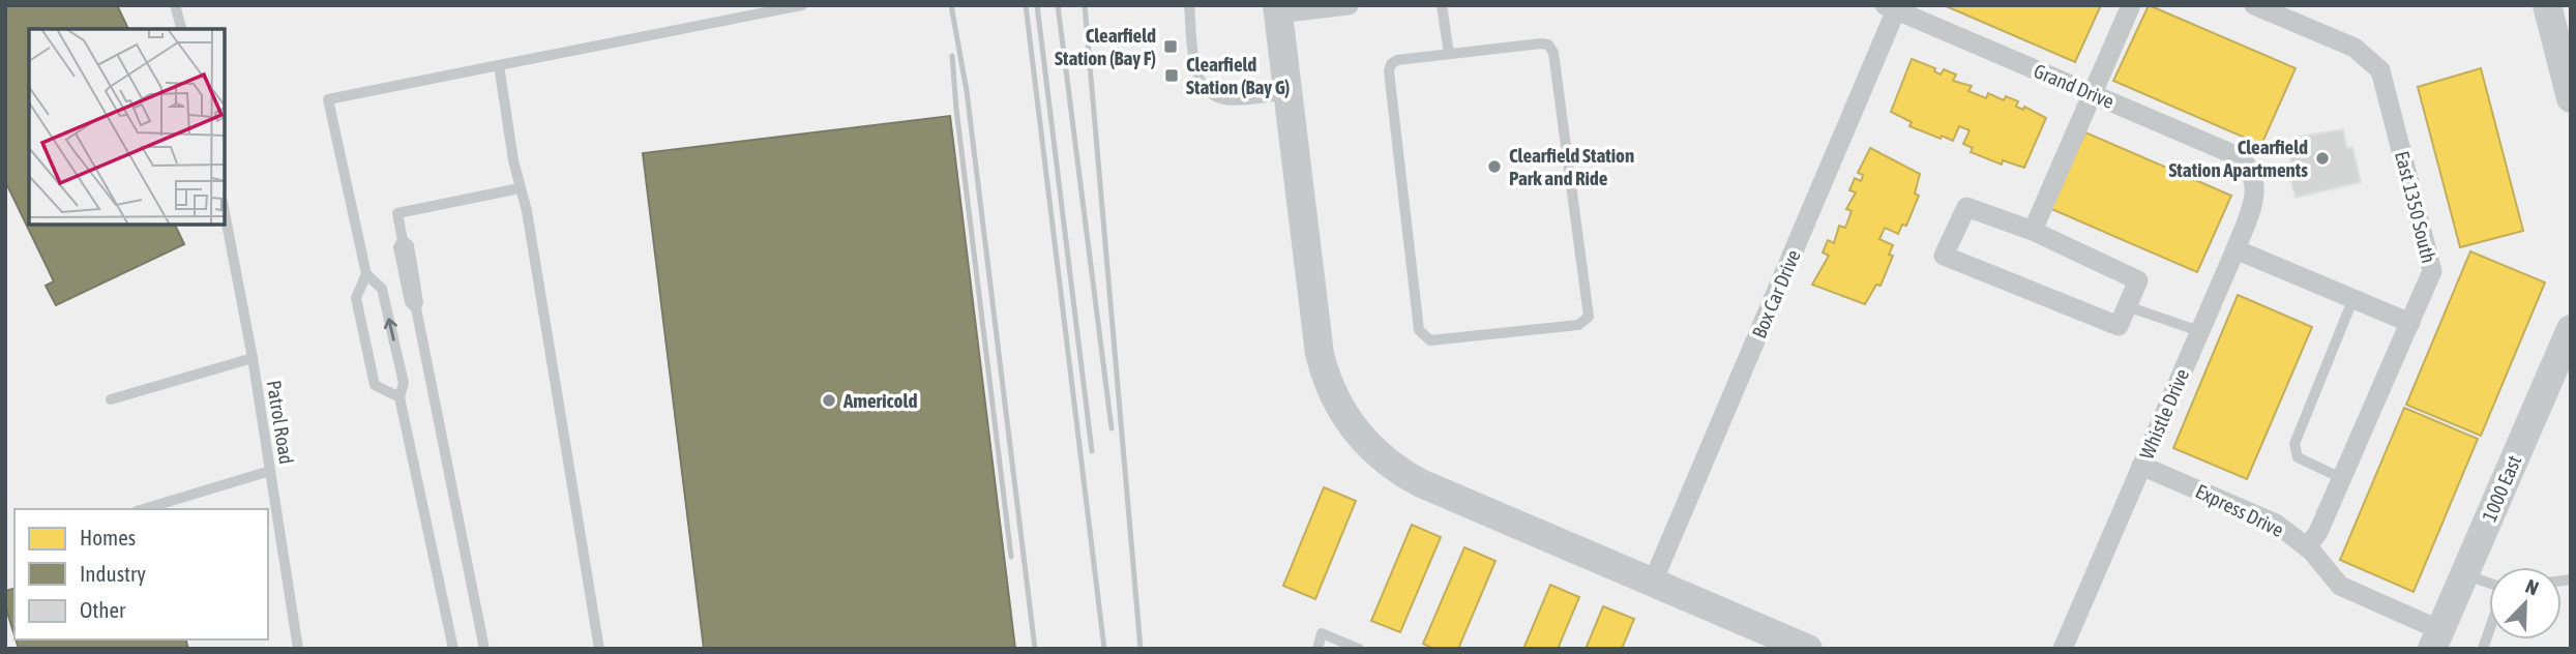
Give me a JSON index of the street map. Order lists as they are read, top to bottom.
{
  "streets": {
    "street": [
      "Grand Drive",
      "East 1350 South",
      "Box Car Drive",
      "Whistle Drive",
      "1000 East",
      "Express Drive"
    ],
    "lane": ["Patrol Road"]
  },
  "crossings": [
    ["Grand Drive", "Box Car Drive"],
    ["Grand Drive", "Whistle Drive"],
    ["East 1350 South", "Express Drive"],
    ["Whistle Drive", "Express Drive"],
    ["1000 East", "Express Drive"]
  ],
  "places": {
    "transit": ["Clearfield Station (Bay F)", "Clearfield Station (Bay G)"],
    "other": ["Clearfield Station Apartments", "Clearfield Station Park and Ride", "Americold"]
  },
  "legend": ["Homes", "Industry", "Other"],
  "north": "top right"
}
